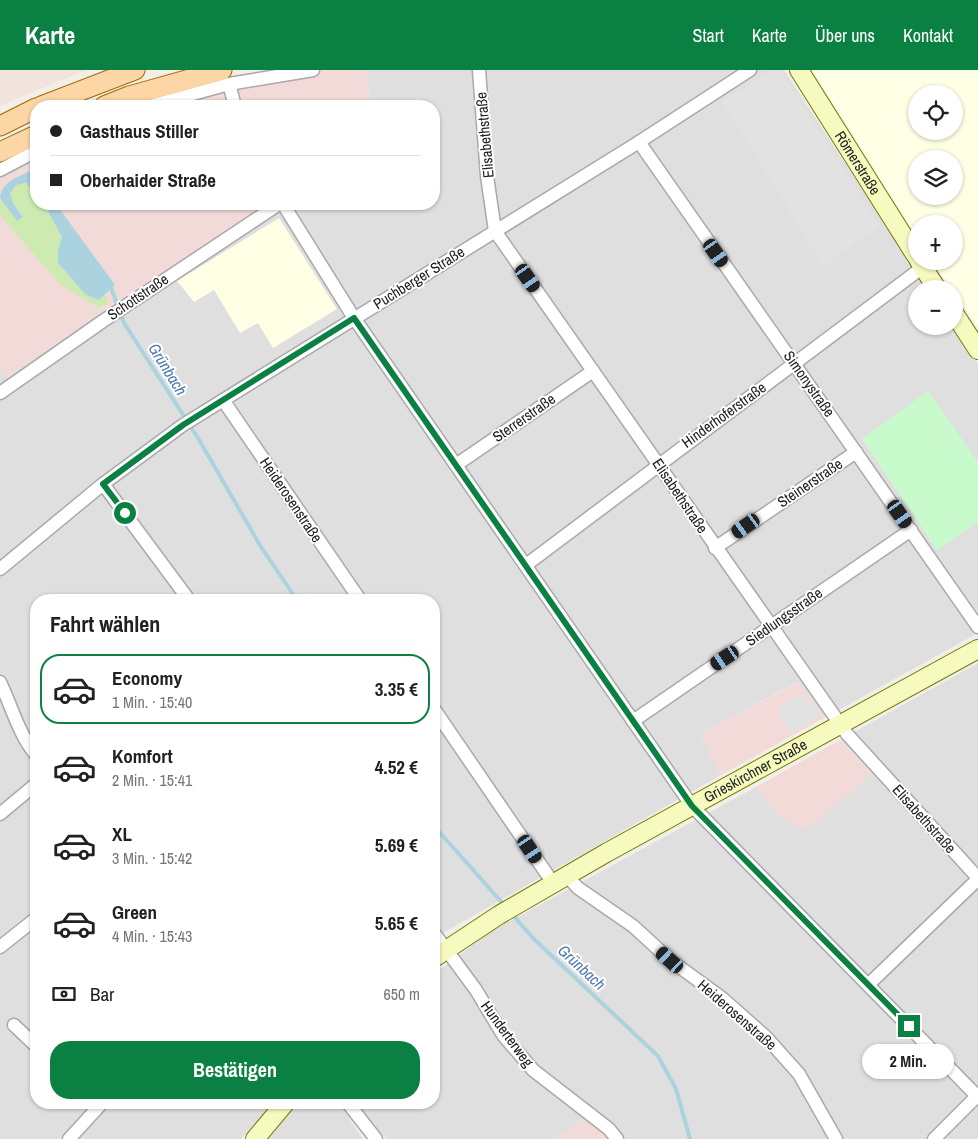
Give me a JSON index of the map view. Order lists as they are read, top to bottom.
{
  "streets": {
    "main road": ["Römerstraße", "Grieskirchner Straße"],
    "street": [
      "Elisabethstraße",
      "Puchberger Straße",
      "Schottstraße",
      "Simonystraße",
      "Hinderhoferstraße",
      "Sterrerstraße",
      "Steinerstraße",
      "Heiderosenstraße",
      "Siedlungsstraße",
      "Hunderterweg"
    ]
  },
  "crossings": [
    ["Elisabethstraße", "Puchberger Straße"],
    ["Elisabethstraße", "Hinderhoferstraße"],
    ["Elisabethstraße", "Sterrerstraße"],
    ["Elisabethstraße", "Steinerstraße"],
    ["Elisabethstraße", "Siedlungsstraße"],
    ["Elisabethstraße", "Grieskirchner Straße"],
    ["Puchberger Straße", "Simonystraße"],
    ["Puchberger Straße", "Heiderosenstraße"],
    ["Simonystraße", "Hinderhoferstraße"],
    ["Simonystraße", "Steinerstraße"],
    ["Simonystraße", "Siedlungsstraße"],
    ["Heiderosenstraße", "Grieskirchner Straße"],
    ["Grieskirchner Straße", "Hunderterweg"]
  ],
  "water": ["Grünbach"],
  "page": {
    "header": "Karte",
    "nav": [
      "Start",
      "Karte",
      "Über uns",
      "Kontakt"
    ],
    "map_buttons": ["+", "−"],
    "banner": ["Gasthaus Stiller", "Oberhaider Straße"],
    "heading": "Fahrt wählen",
    "list": [
      {
        "name": "Economy",
        "note": "1 Min. · 15:40",
        "value": "3.35 €"
      },
      {
        "name": "Komfort",
        "note": "2 Min. · 15:41",
        "value": "4.52 €"
      },
      {
        "name": "XL",
        "note": "3 Min. · 15:42",
        "value": "5.69 €"
      },
      {
        "name": "Green",
        "note": "4 Min. · 15:43",
        "value": "5.65 €"
      }
    ],
    "pay": ["Bar", "650 m"],
    "buttons": "Bestätigen",
    "bubble": "2 Min."
  }
}
